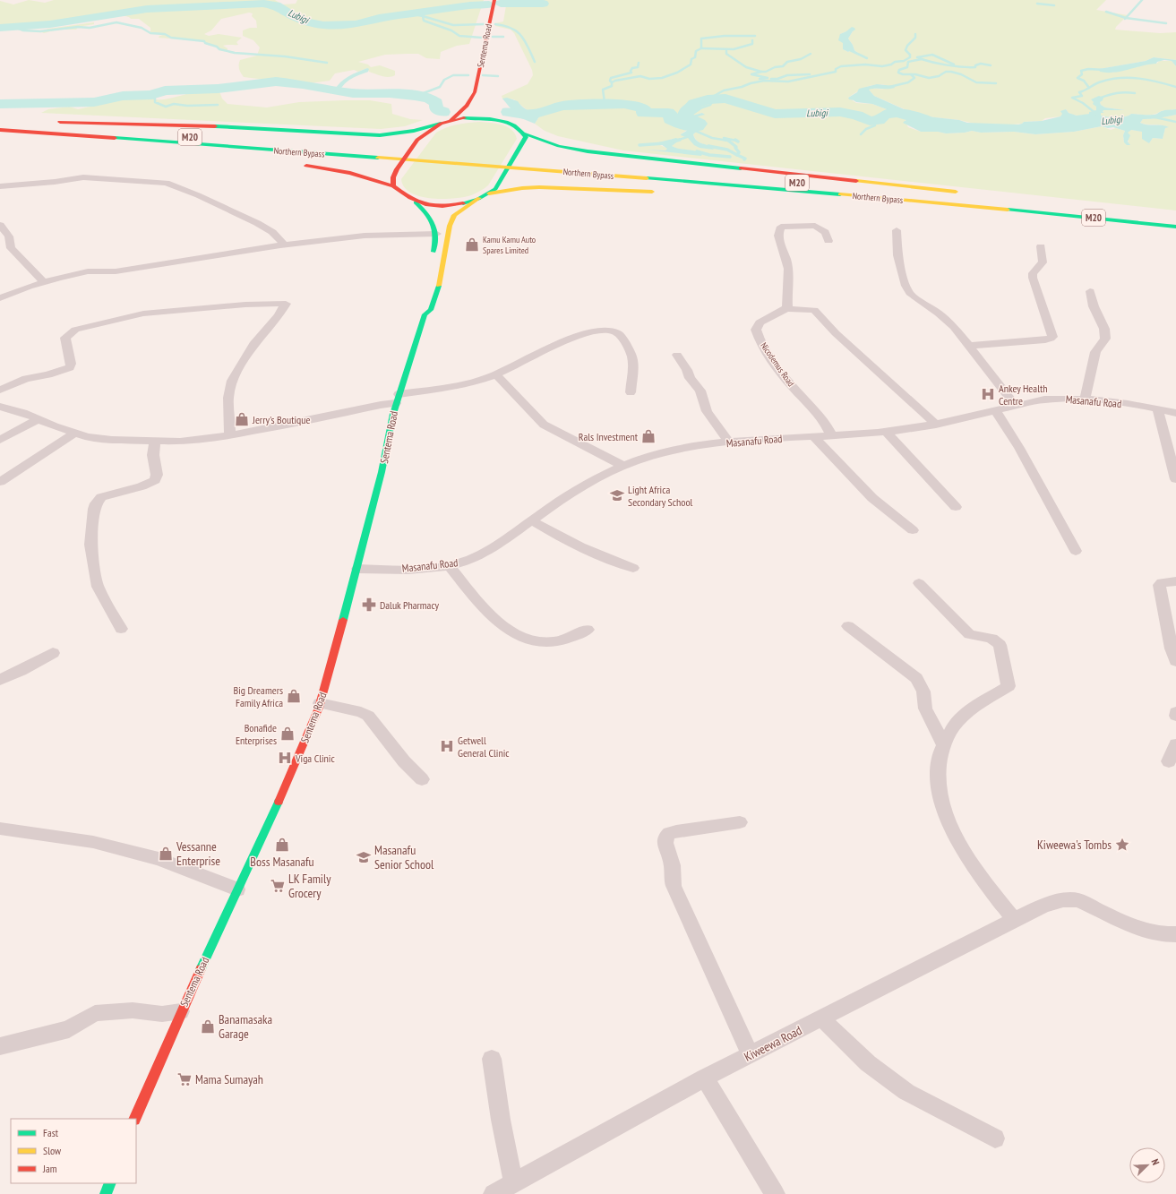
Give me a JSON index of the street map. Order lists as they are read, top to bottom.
{
  "streets": {
    "main road": ["Sentema Road", "M20", "Northern Bypass"],
    "street": ["Nicodemus Road", "Masanafu Road", "Kiweewa Road"]
  },
  "crossings": [
    ["Sentema Road", "Northern Bypass"],
    ["Sentema Road", "Masanafu Road"],
    ["Nicodemus Road", "Masanafu Road"]
  ],
  "water": ["Lubigi"],
  "places": {
    "shop": [
      "Kamu Kamu Auto Spares Limited",
      "Jerry's Boutique",
      "Rals Investment",
      "Big Dreamers Family Africa",
      "Bonafide Enterprises",
      "Boss Masanafu",
      "Vessanne Enterprise",
      "Banamasaka Garage"
    ],
    "hospital": ["Ankey Health Centre", "Getwell General Clinic", "Viga Clinic"],
    "school or university": ["Light Africa Secondary School", "Masanafu Senior School"],
    "pharmacy": ["Daluk Pharmacy"],
    "place": ["Kiweewa's Tombs"],
    "supermarket": ["LK Family Grocery", "Mama Sumayah"]
  },
  "legend": ["Fast", "Slow", "Jam"],
  "north": "top right"
}
